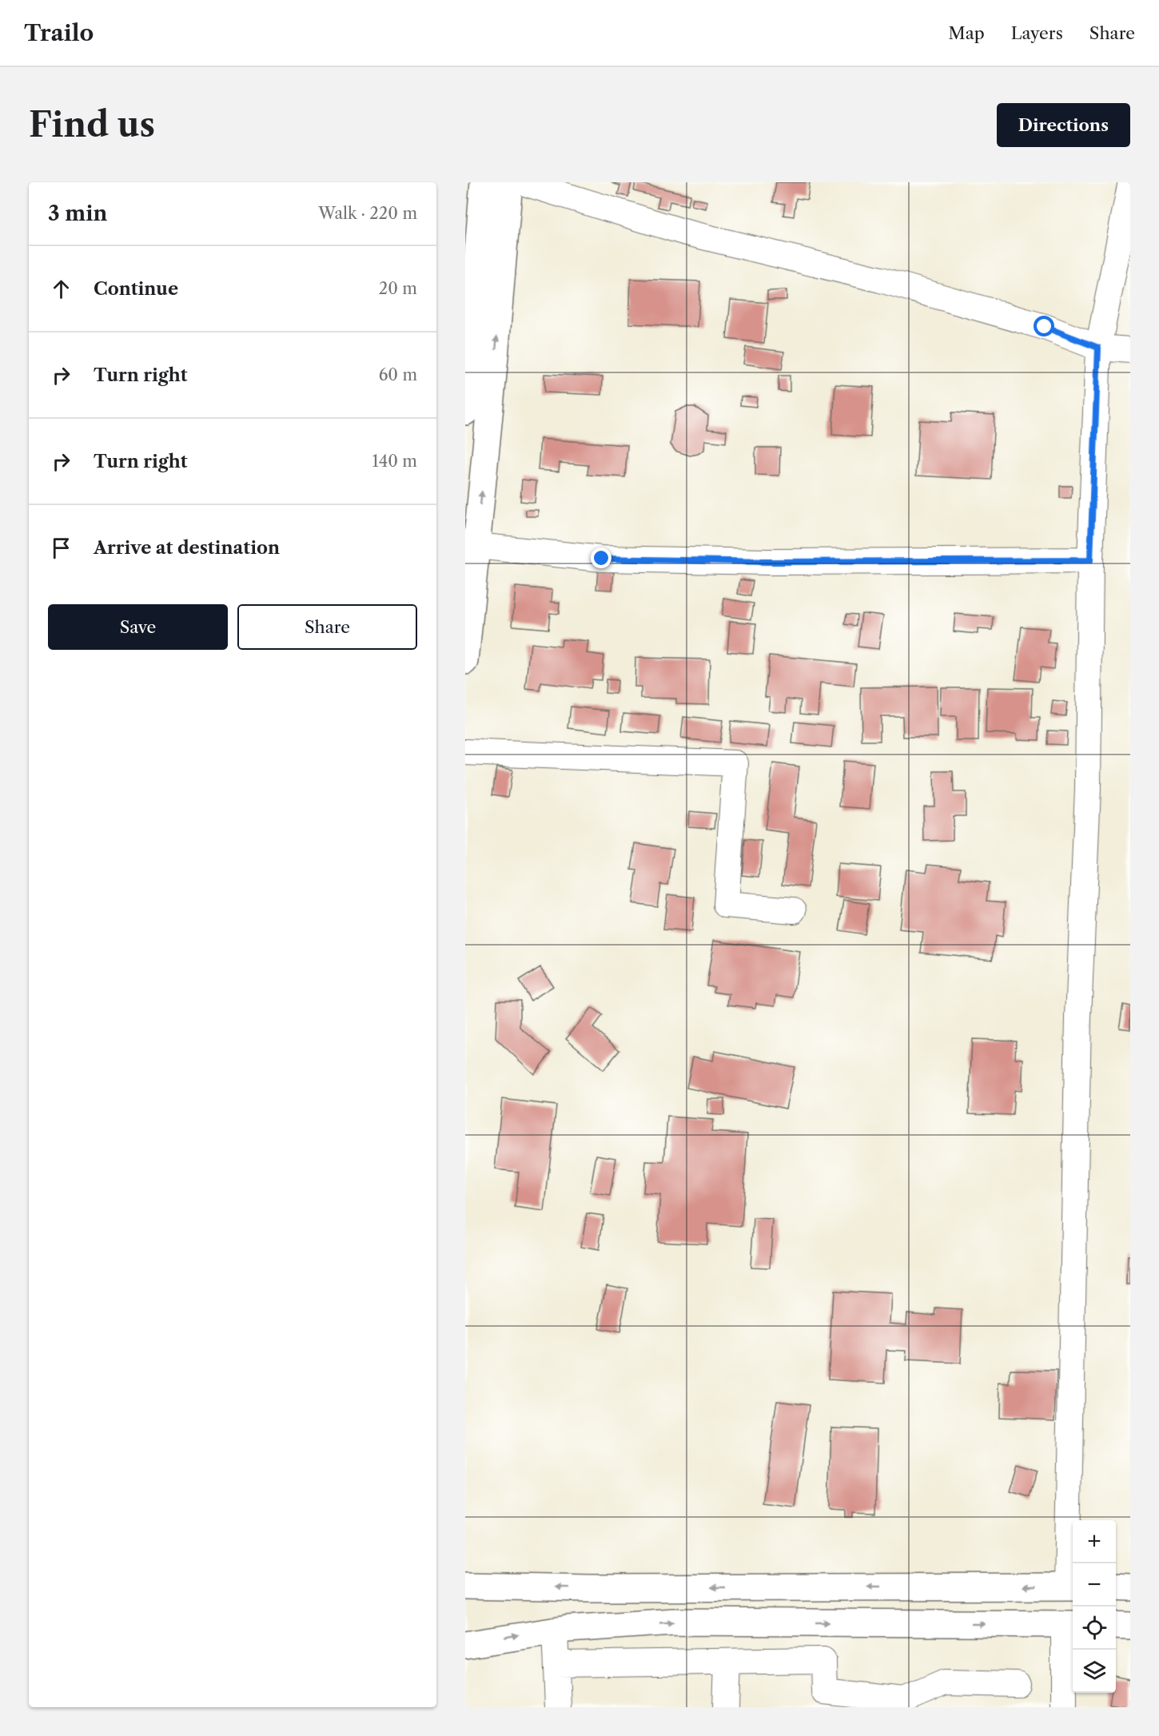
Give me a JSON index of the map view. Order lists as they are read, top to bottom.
{
  "page": {
    "header": "Trailo",
    "nav": ["Map", "Layers", "Share"],
    "buttons": [
      "Directions",
      ["Save", "Share"]
    ],
    "title": "Find us",
    "heading": ["3 min", "Walk · 220 m"],
    "list": [
      ["Continue", "20 m"],
      ["Turn right", "60 m"],
      ["Turn right", "140 m"],
      "Arrive at destination"
    ],
    "map_buttons": ["+", "−"]
  }
}
